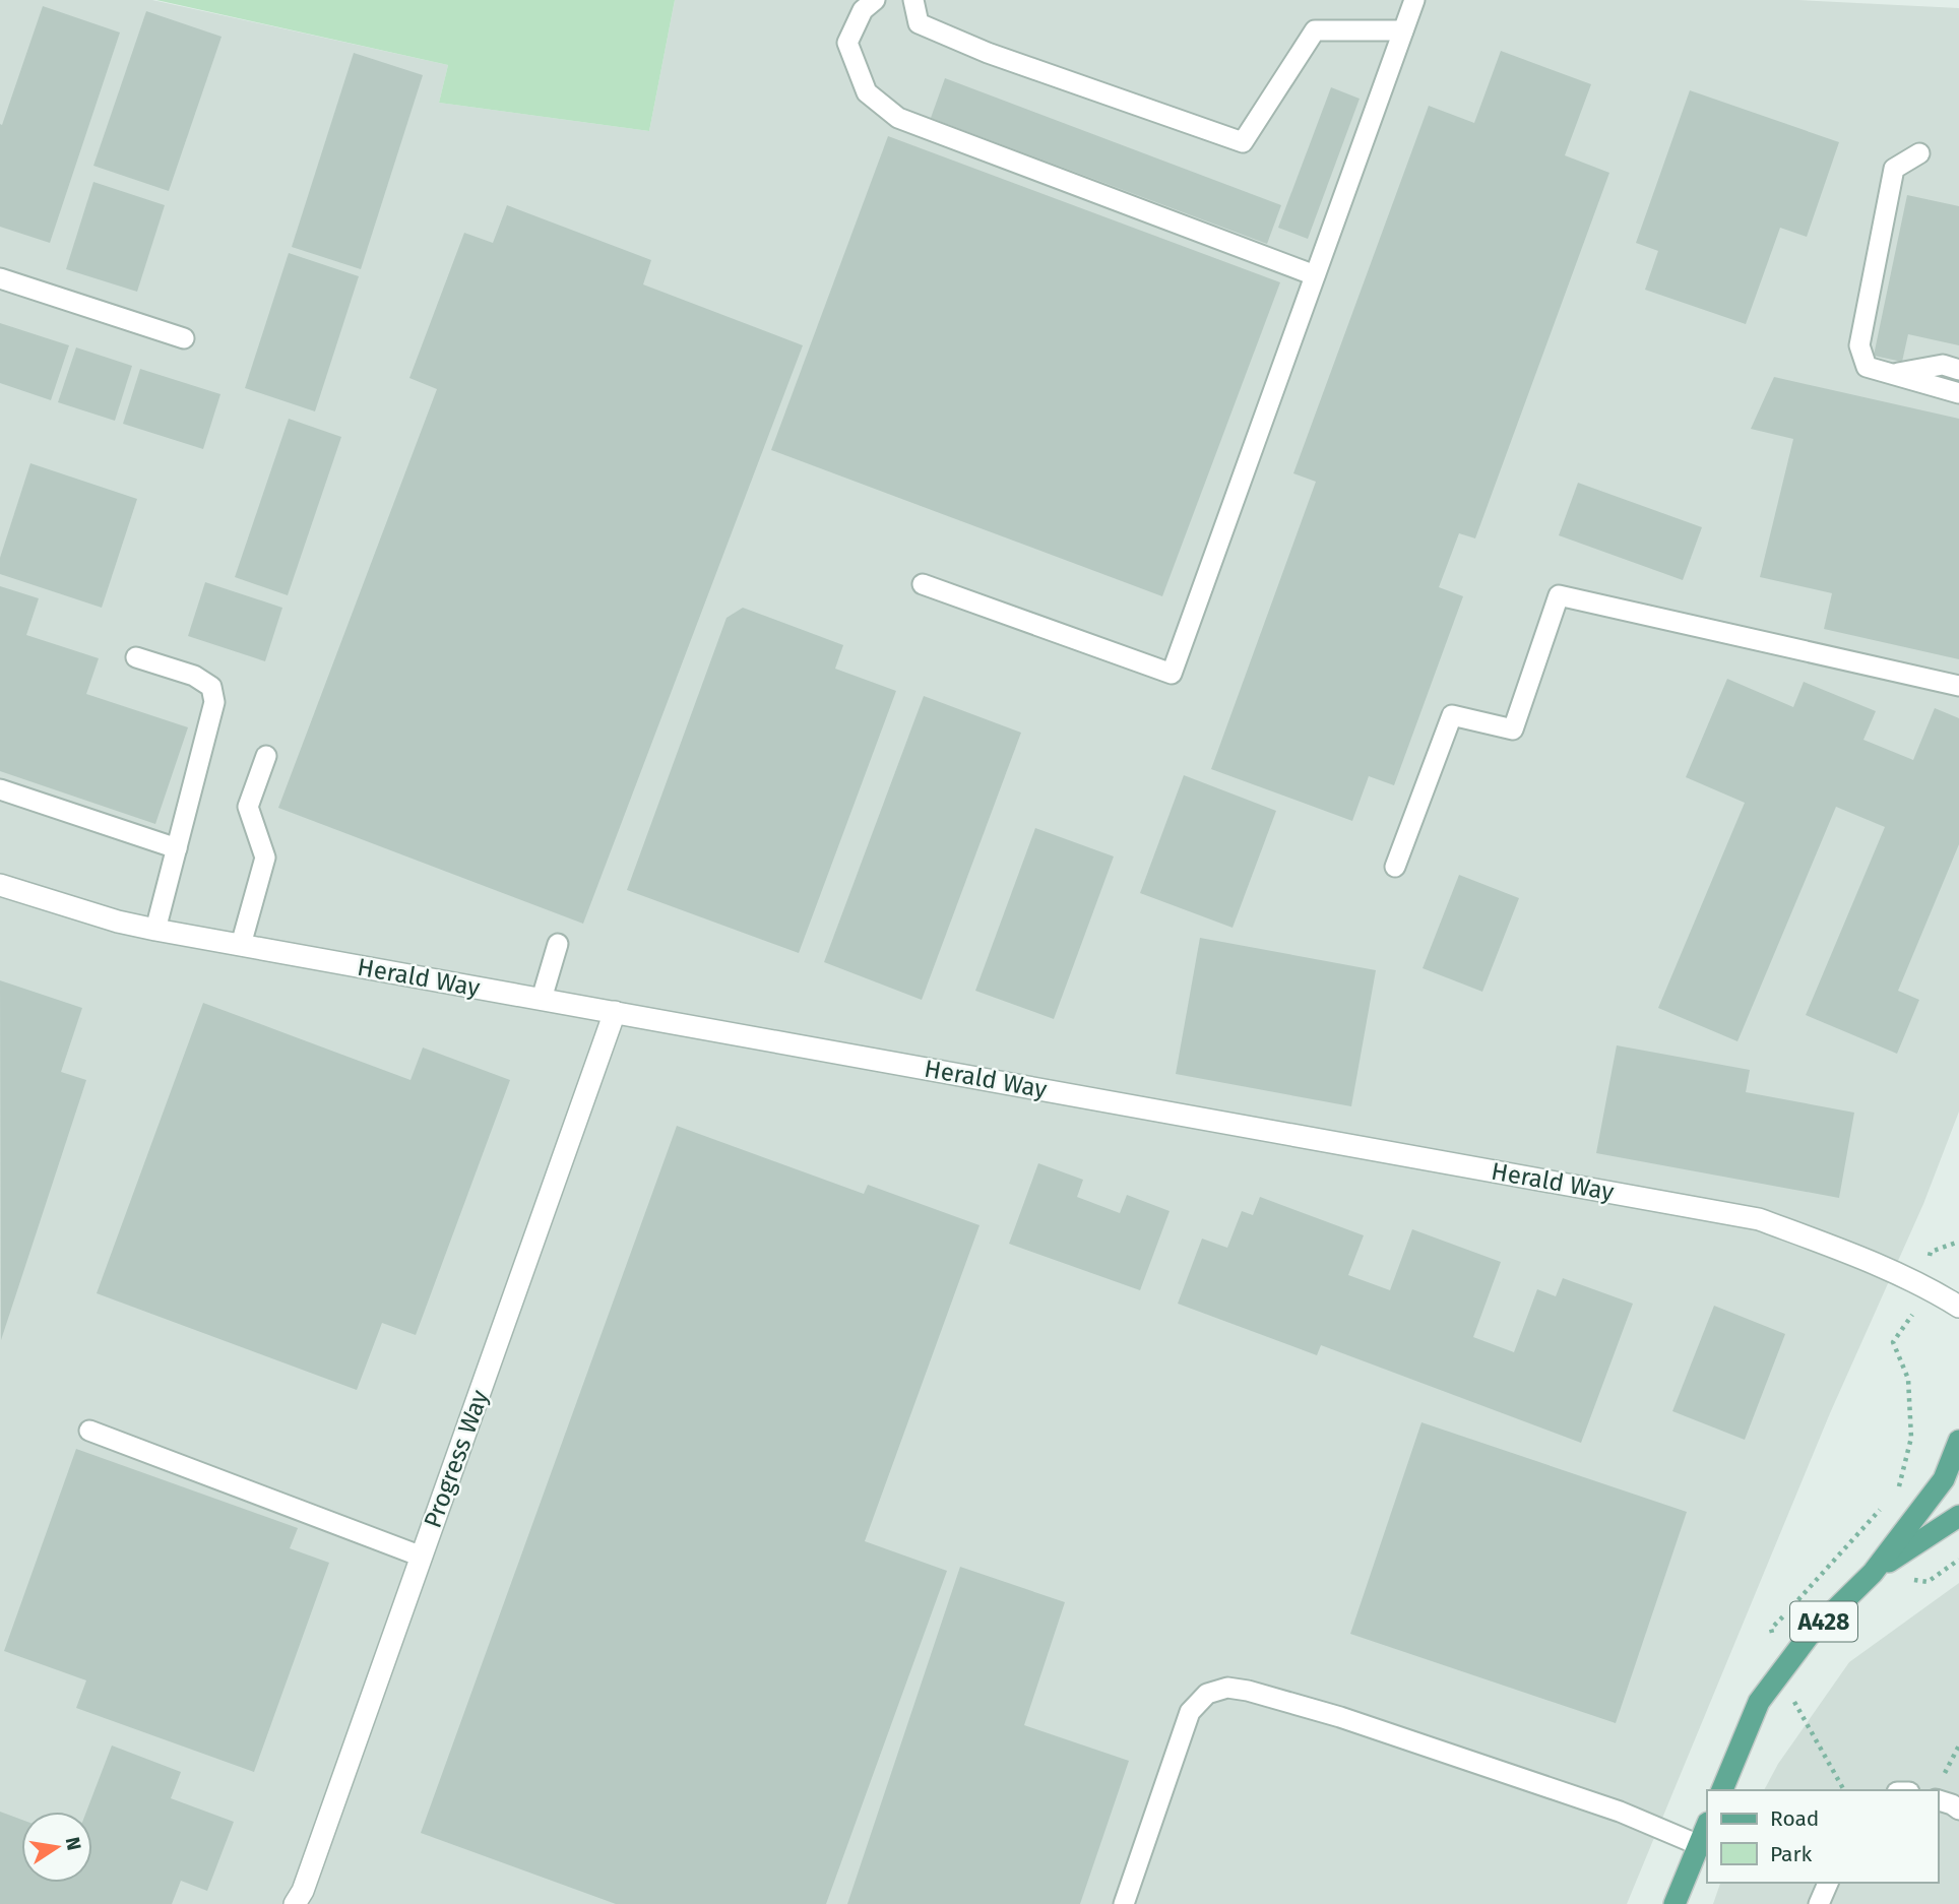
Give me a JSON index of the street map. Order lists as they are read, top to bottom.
{
  "streets": {
    "main road": ["A428"],
    "street": ["Herald Way", "Progress Way"]
  },
  "crossings": [
    ["Herald Way", "Progress Way"]
  ],
  "legend": ["Road", "Park"],
  "north": "right"
}
